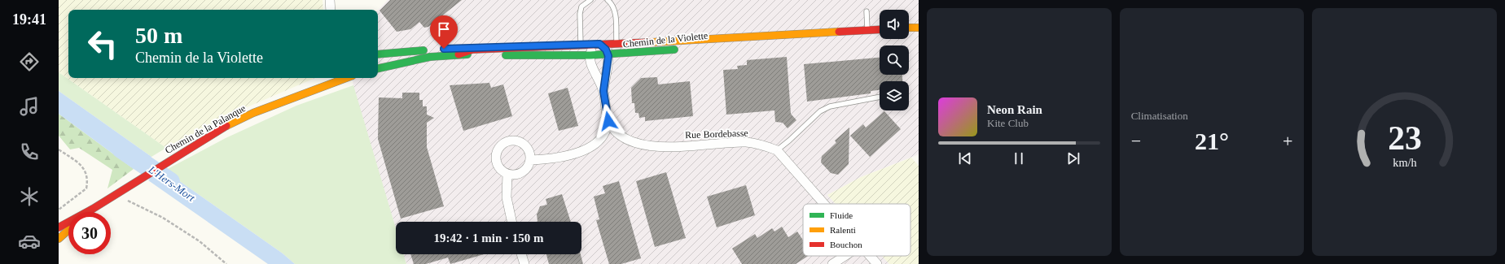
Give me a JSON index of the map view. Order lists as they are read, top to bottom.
{
  "streets": {
    "street": ["Chemin de la Violette", "Chemin de la Palanque", "Rue Bordebasse"]
  },
  "water": ["L'Hers-Mort"],
  "legend": ["Fluide", "Ralenti", "Bouchon"],
  "page": {
    "tabs": "19:41",
    "tile": "Climatisation",
    "turn": ["50 m", "Chemin de la Violette"],
    "song": ["Neon Rain", "Kite Club"],
    "heat": ["−", "21°", "+"],
    "limit": "30",
    "trip": "19:42 · 1 min · 150 m",
    "gauge": ["23", "km/h"]
  }
}
